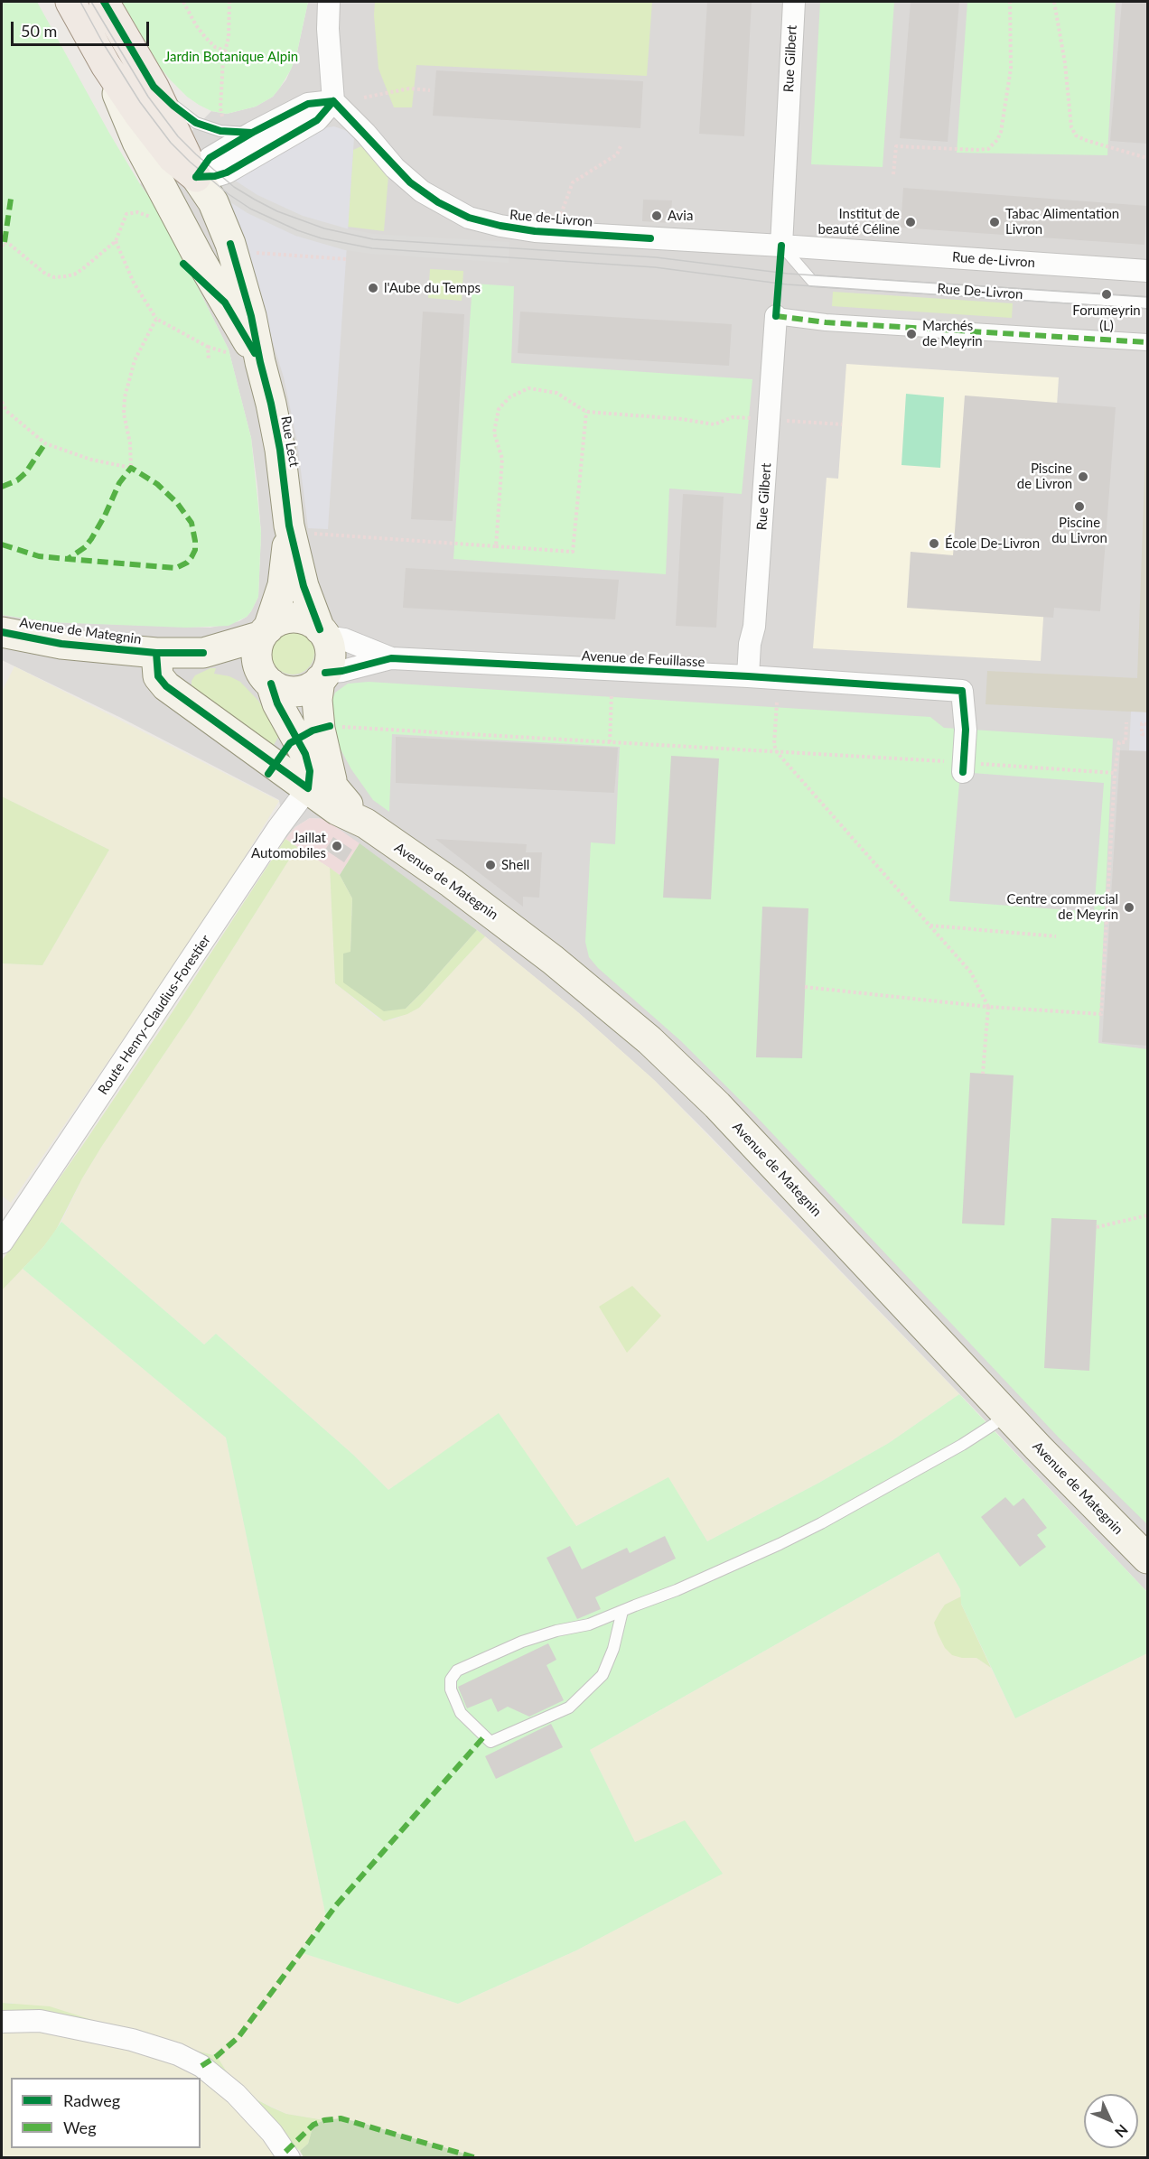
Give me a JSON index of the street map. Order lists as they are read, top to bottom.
{
  "streets": {
    "main road": ["Rue Lect", "Avenue de Mategnin"],
    "street": [
      "Rue Gilbert",
      "Rue de-Livron",
      "Avenue de Feuillasse",
      "Route Henry-Claudius-Forestier"
    ],
    "lane": ["Rue De-Livron"]
  },
  "crossings": [
    ["Rue Gilbert", "Rue de-Livron"],
    ["Rue Gilbert", "Rue De-Livron"],
    ["Rue Gilbert", "Avenue de Feuillasse"],
    ["Rue de-Livron", "Rue De-Livron"],
    ["Rue Lect", "Avenue de Mategnin"],
    ["Rue Lect", "Avenue de Feuillasse"],
    ["Avenue de Mategnin", "Avenue de Feuillasse"],
    ["Avenue de Mategnin", "Route Henry-Claudius-Forestier"]
  ],
  "parks": ["Jardin Botanique Alpin"],
  "places": [
    "Avia",
    "Institut de beauté Céline",
    "Tabac Alimentation Livron",
    "l'Aube du Temps",
    "Forumeyrin (L)",
    "Marchés de Meyrin",
    "Piscine de Livron",
    "Piscine du Livron",
    "École De-Livron",
    "Jaillat Automobiles",
    "Shell",
    "Centre commercial de Meyrin"
  ],
  "legend": ["Radweg", "Weg"],
  "scale_bar": "50 m",
  "north": "bottom right"
}
